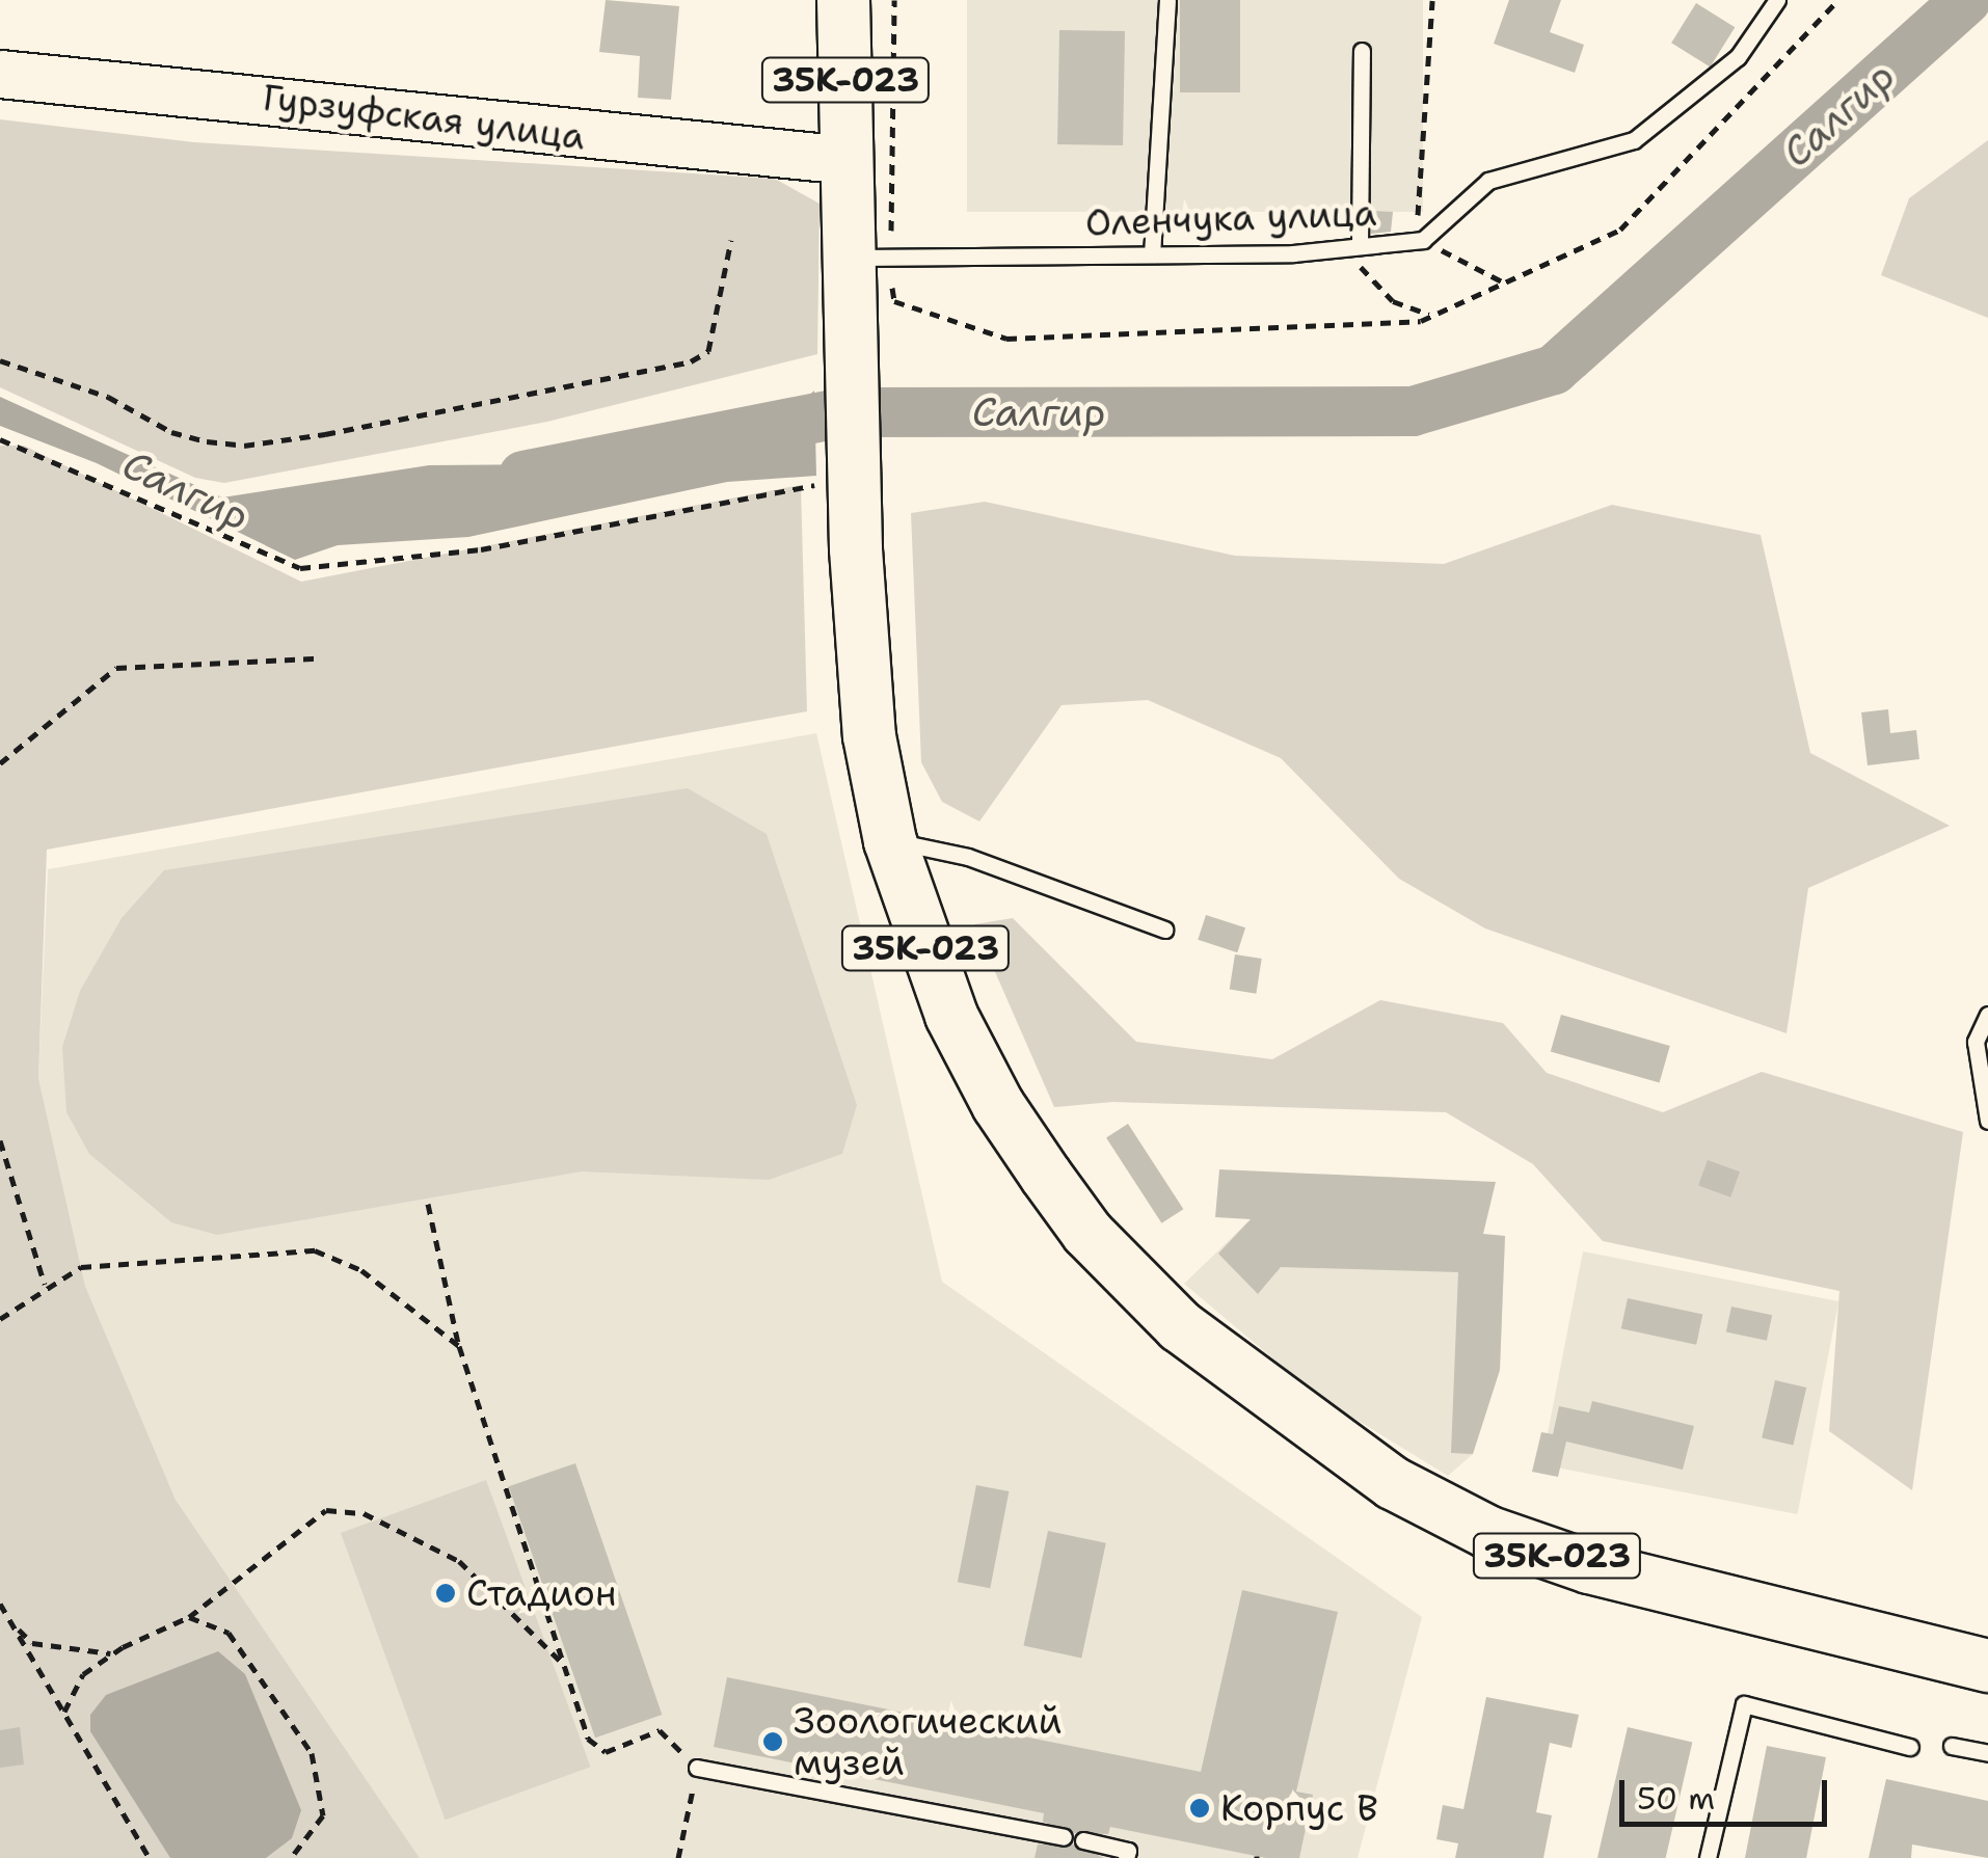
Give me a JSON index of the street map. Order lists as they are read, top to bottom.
{
  "streets": {
    "main road": ["35К-023", "Гурзуфская улица"],
    "lane": ["Оленчука улица"]
  },
  "crossings": [
    ["35К-023", "Гурзуфская улица"],
    ["35К-023", "Оленчука улица"]
  ],
  "water": ["Салгир"],
  "places": ["Стадион", "Зоологический музей", "Корпус В"],
  "scale_bar": "50 m"
}
